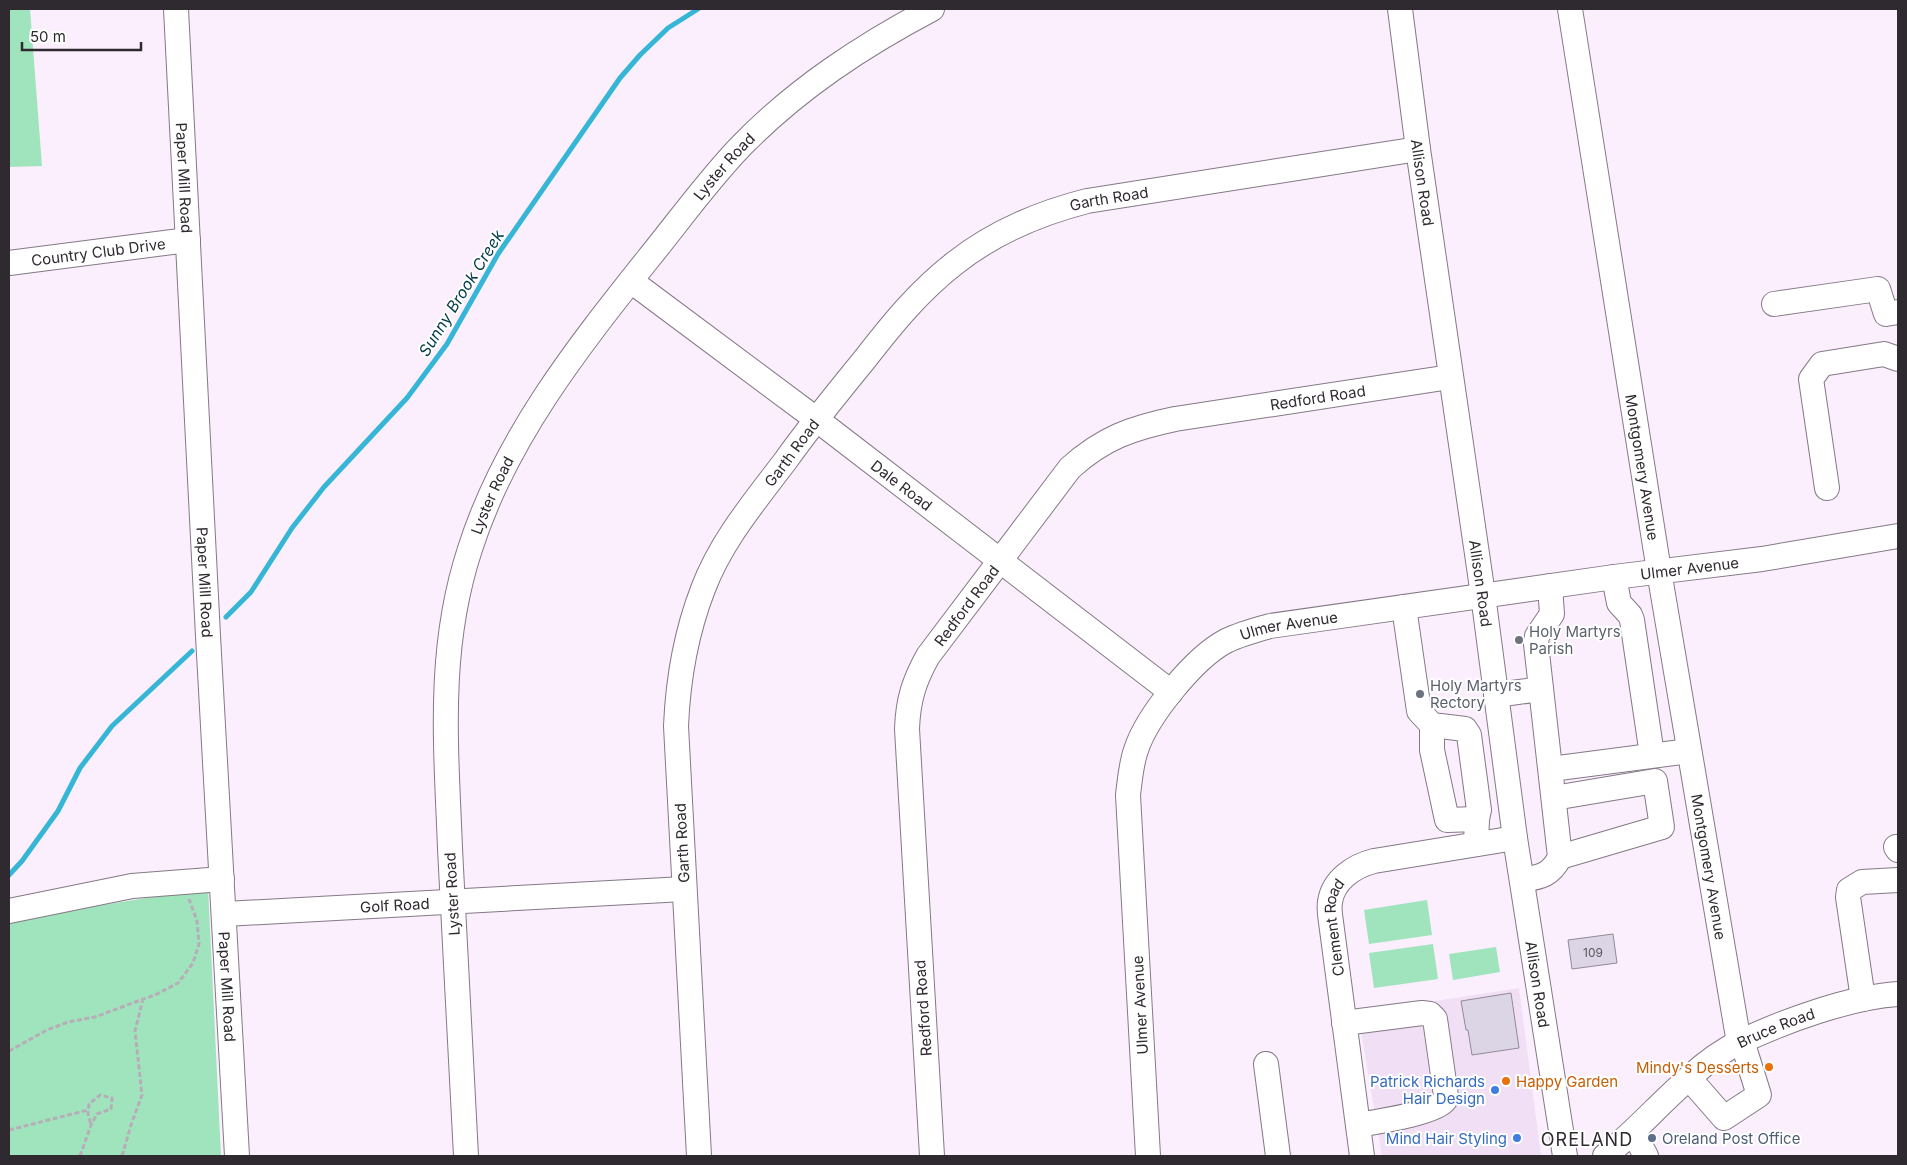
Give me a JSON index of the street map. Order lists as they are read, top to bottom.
{
  "streets": {
    "street": [
      "Lyster Road",
      "Paper Mill Road",
      "Allison Road",
      "Garth Road",
      "Country Club Drive",
      "Redford Road",
      "Montgomery Avenue",
      "Dale Road",
      "Ulmer Avenue",
      "Golf Road",
      "Clement Road",
      "Bruce Road"
    ]
  },
  "crossings": [
    ["Lyster Road", "Dale Road"],
    ["Lyster Road", "Golf Road"],
    ["Paper Mill Road", "Country Club Drive"],
    ["Paper Mill Road", "Golf Road"],
    ["Allison Road", "Garth Road"],
    ["Allison Road", "Redford Road"],
    ["Allison Road", "Ulmer Avenue"],
    ["Allison Road", "Clement Road"],
    ["Garth Road", "Dale Road"],
    ["Garth Road", "Golf Road"],
    ["Redford Road", "Dale Road"],
    ["Montgomery Avenue", "Ulmer Avenue"],
    ["Montgomery Avenue", "Bruce Road"],
    ["Dale Road", "Ulmer Avenue"]
  ],
  "districts": ["ORELAND"],
  "water": ["Sunny Brook Creek"],
  "places": [
    "Holy Martyrs Parish",
    "Holy Martyrs Rectory",
    "Mindy's Desserts",
    "Happy Garden",
    "Patrick Richards Hair Design",
    "Mind Hair Styling",
    "Oreland Post Office"
  ],
  "house_numbers": ["109"],
  "scale_bar": "50 m"
}
